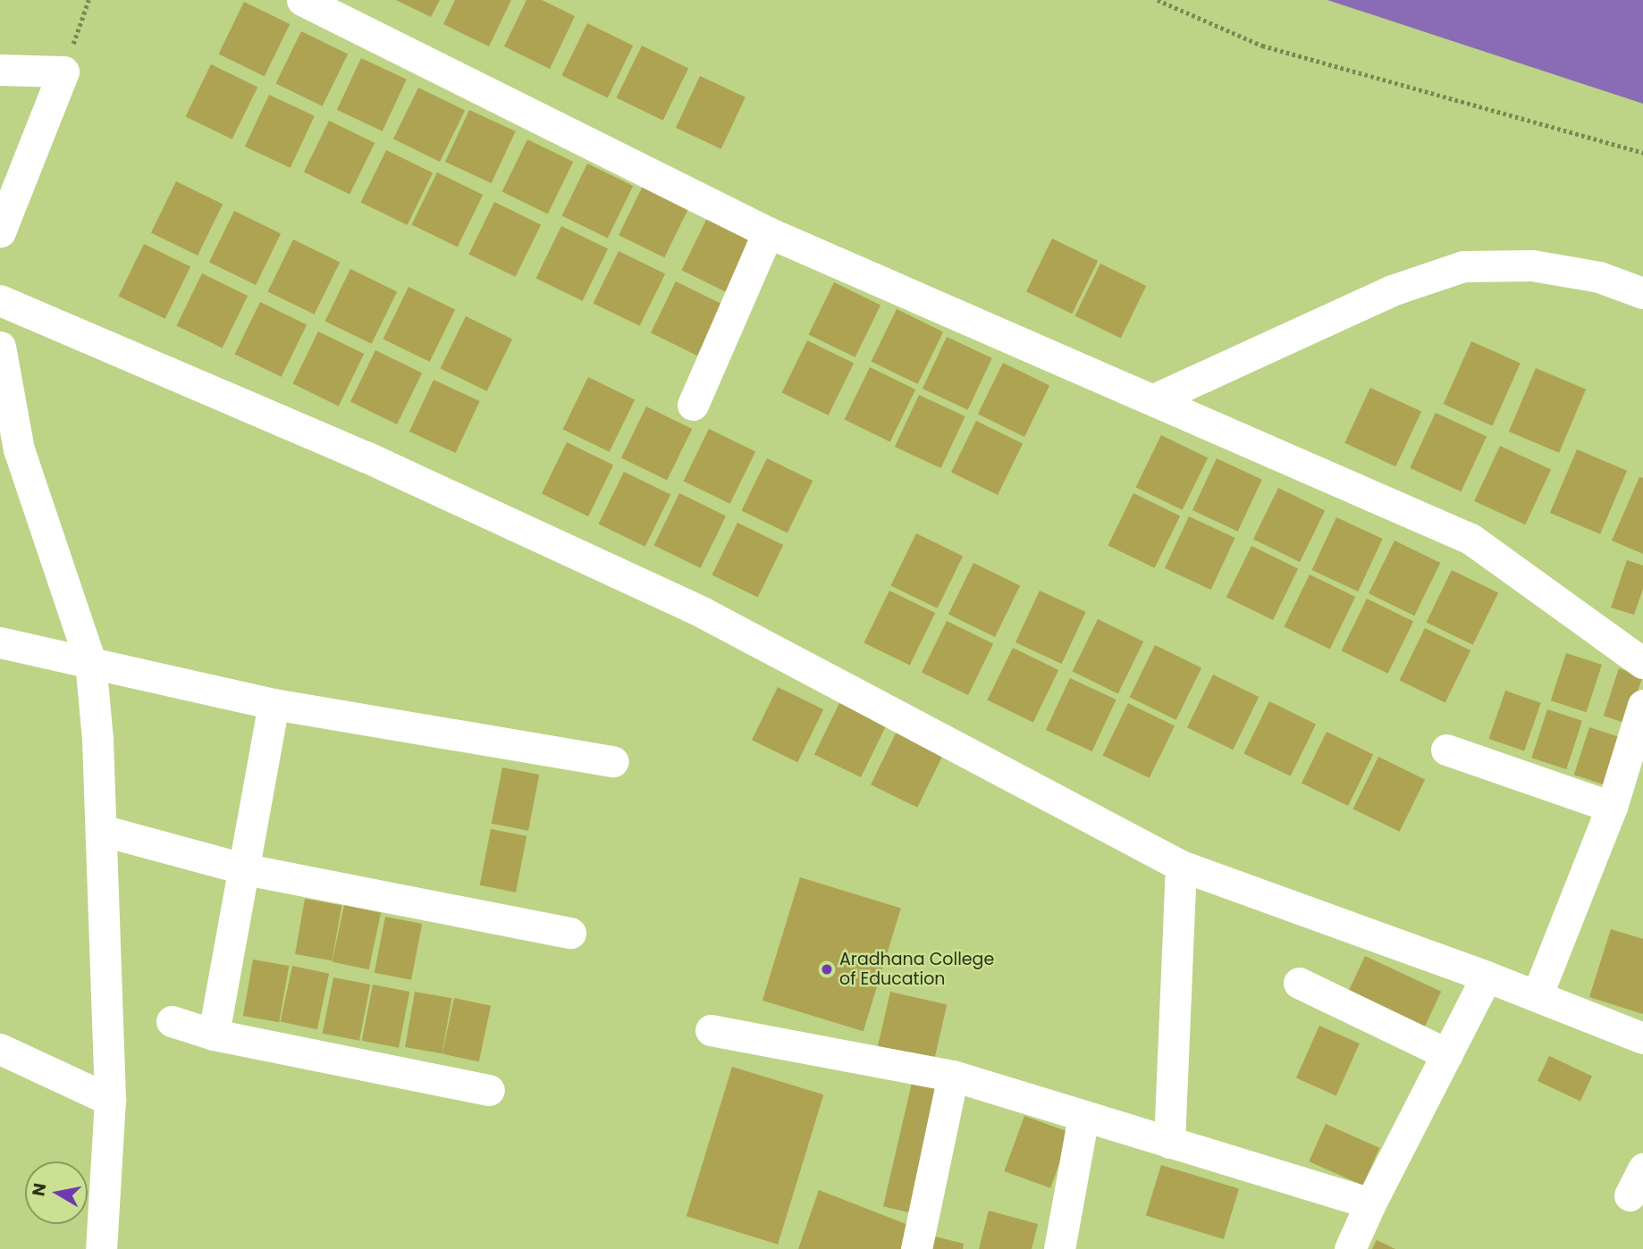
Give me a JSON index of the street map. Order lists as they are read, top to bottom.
{
  "places": ["Aradhana College of Education"],
  "north": "left"
}
